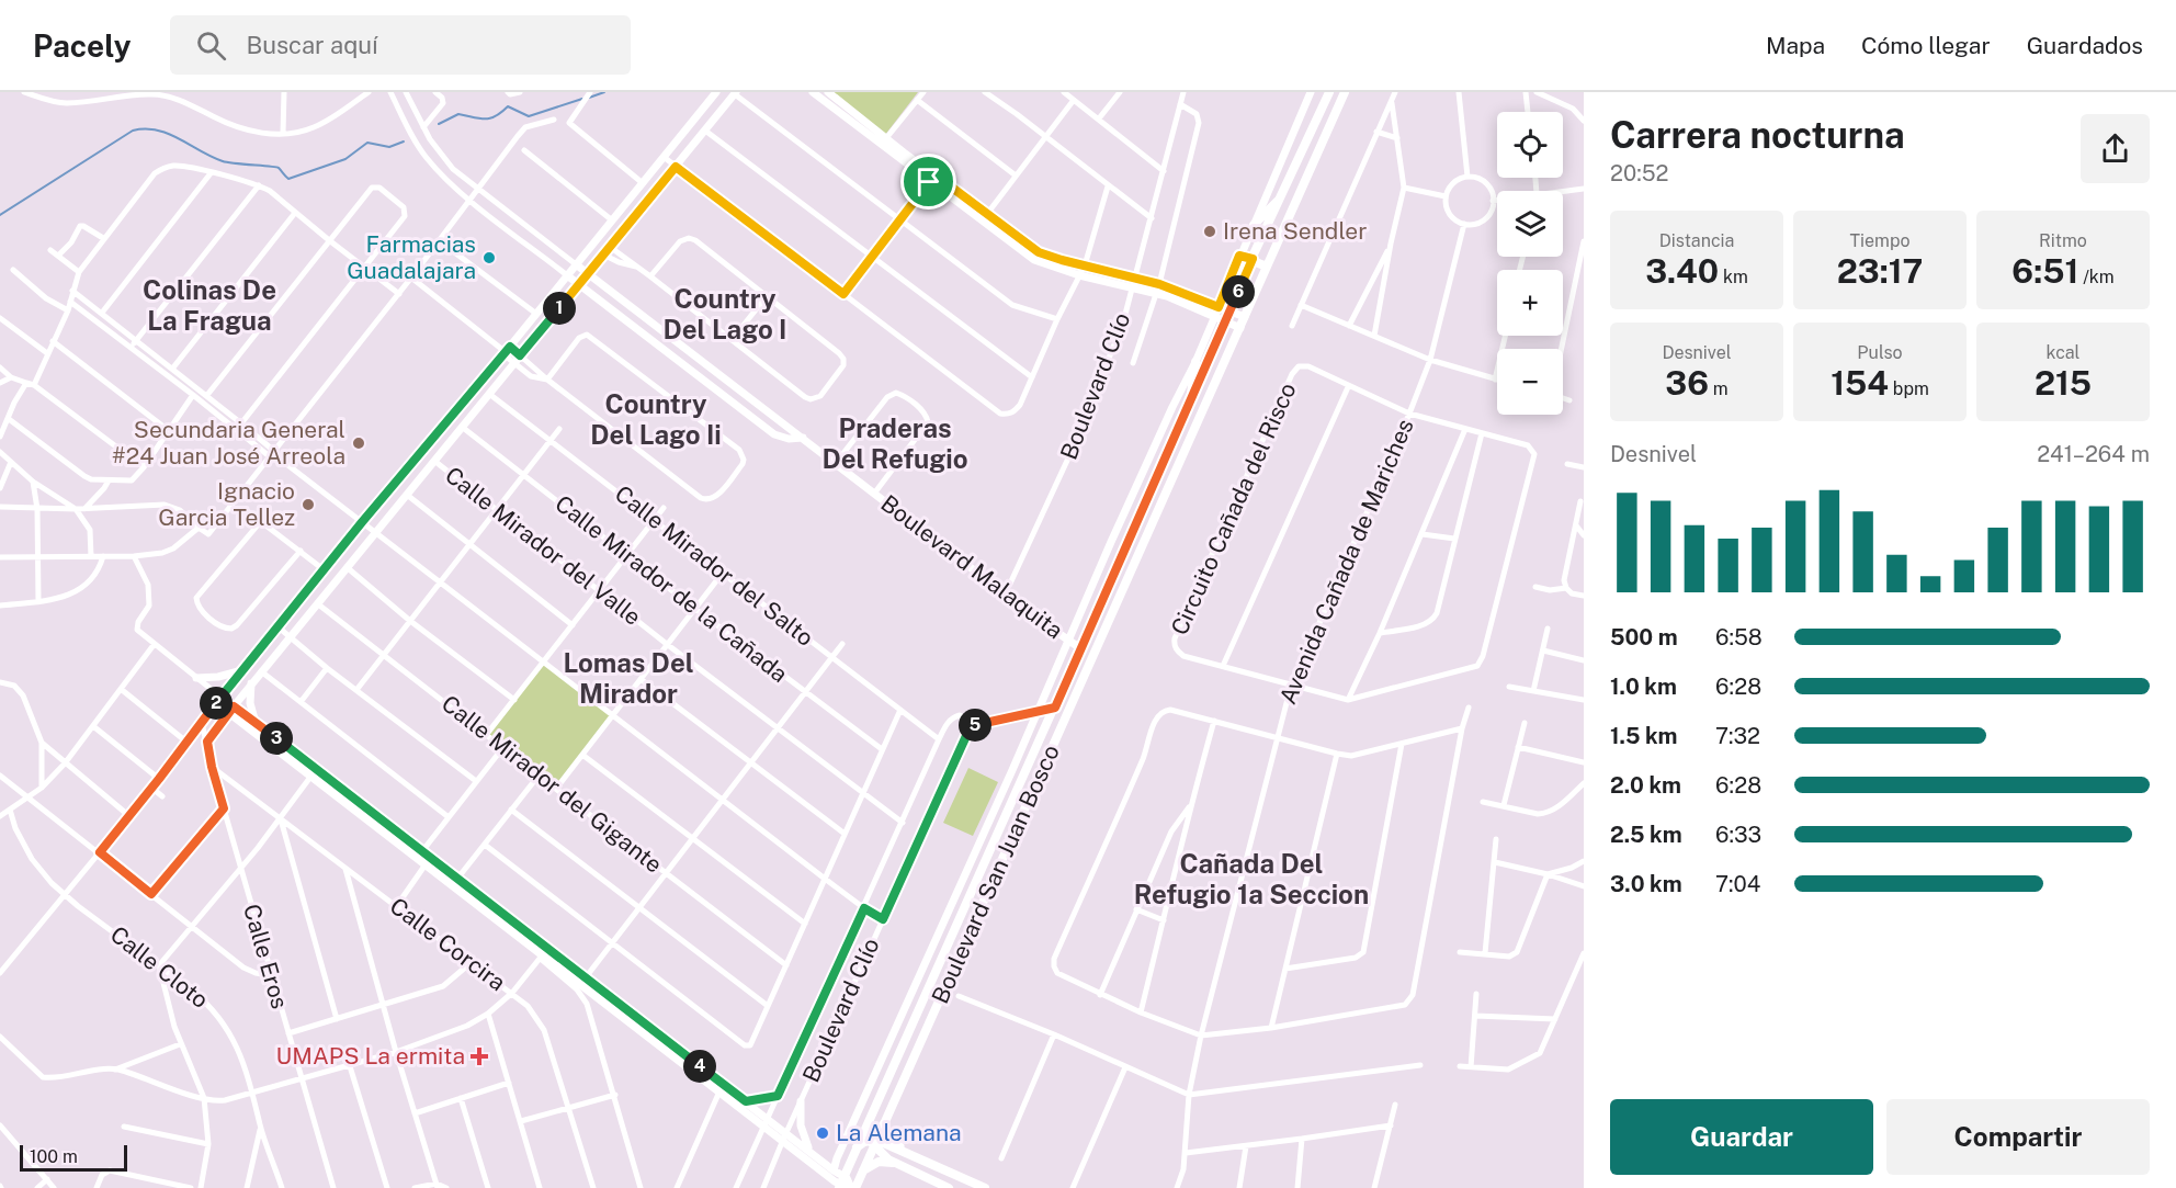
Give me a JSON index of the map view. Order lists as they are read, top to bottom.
{
  "streets": {
    "main road": ["Boulevard San Juan Bosco"],
    "street": [
      "Boulevard Clío",
      "Circuito Cañada del Risco",
      "Calle Mirador del Valle",
      "Avenida Cañada de Mariches",
      "Calle Mirador del Salto",
      "Boulevard Malaquita",
      "Calle Mirador de la Cañada",
      "Calle Mirador del Gigante",
      "Calle Corcira",
      "Calle Eros",
      "Calle Cloto"
    ]
  },
  "crossings": [
    ["Circuito Cañada del Risco", "Avenida Cañada de Mariches"],
    ["Boulevard Malaquita", "Boulevard San Juan Bosco"],
    ["Calle Corcira", "Calle Eros"]
  ],
  "districts": [
    "Colinas De La Fragua",
    "Country Del Lago I",
    "Country Del Lago Ii",
    "Praderas Del Refugio",
    "Lomas Del Mirador",
    "Cañada Del Refugio 1a Seccion"
  ],
  "places": {
    "other": [
      "Irena Sendler",
      "Farmacias Guadalajara",
      "Secundaria General #24 Juan José Arreola",
      "Ignacio Garcia Tellez",
      "La Alemana"
    ],
    "health": ["UMAPS La ermita"]
  },
  "scale_bar": "100 m",
  "page": {
    "header": "Pacely",
    "search": "Buscar aquí",
    "nav": ["Mapa", "Cómo llegar", "Guardados"],
    "heading": ["Carrera nocturna", "20:52"],
    "map_buttons": ["+", "−"],
    "stats": [
      ["Distancia", "3.40 km"],
      ["Tiempo", "23:17"],
      ["Ritmo", "6:51 /km"],
      ["Desnivel", "36 m"],
      ["Pulso", "154 bpm"],
      ["kcal", "215"]
    ],
    "pins": [
      "6",
      "1",
      "2",
      "5",
      "3",
      "4"
    ],
    "chart": ["Desnivel", "241–264 m"],
    "list": [
      {
        "name": "500 m",
        "note": "6:58"
      },
      {
        "name": "1.0 km",
        "note": "6:28"
      },
      {
        "name": "1.5 km",
        "note": "7:32"
      },
      {
        "name": "2.0 km",
        "note": "6:28"
      },
      {
        "name": "2.5 km",
        "note": "6:33"
      },
      {
        "name": "3.0 km",
        "note": "7:04"
      }
    ],
    "buttons": ["Guardar", "Compartir"],
    "scale": "100 m"
  }
}
